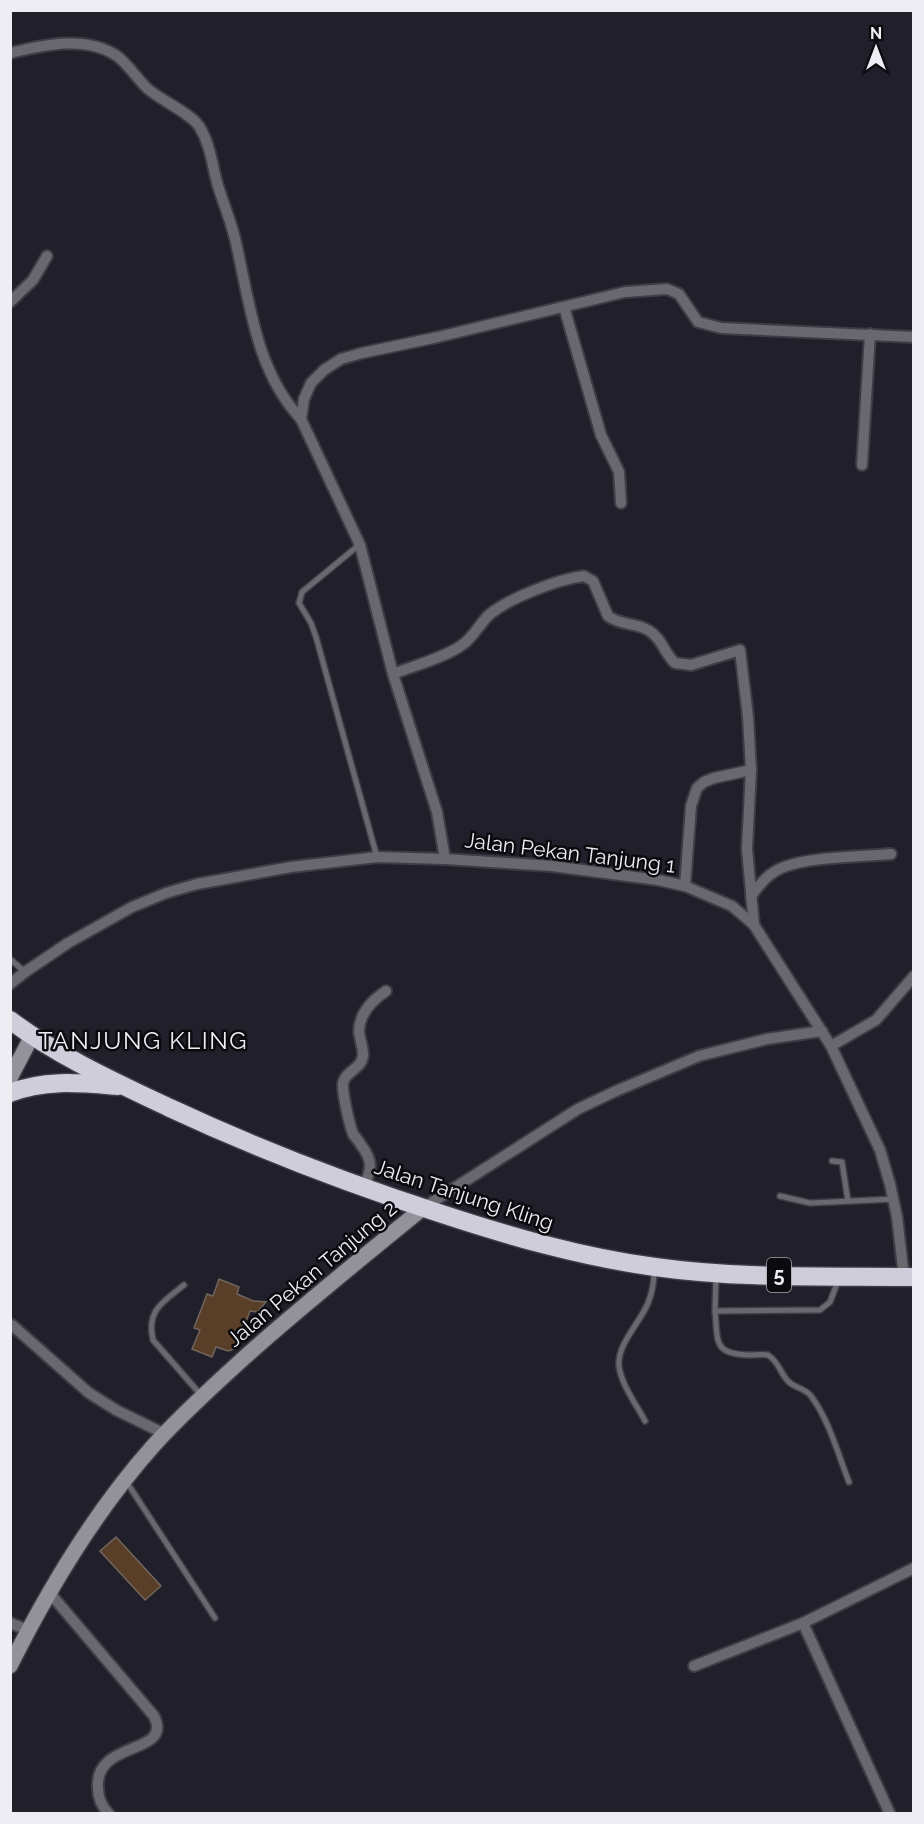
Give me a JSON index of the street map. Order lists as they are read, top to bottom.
{
  "streets": {
    "highway": ["Jalan Tanjung Kling", "5"],
    "street": ["Jalan Pekan Tanjung 1", "Jalan Pekan Tanjung 2"]
  },
  "crossings": [
    ["Jalan Pekan Tanjung 1", "Jalan Tanjung Kling"],
    ["Jalan Pekan Tanjung 1", "Jalan Pekan Tanjung 2"],
    ["Jalan Tanjung Kling", "Jalan Pekan Tanjung 2"]
  ],
  "districts": ["TANJUNG KLING"],
  "north": "top"
}
